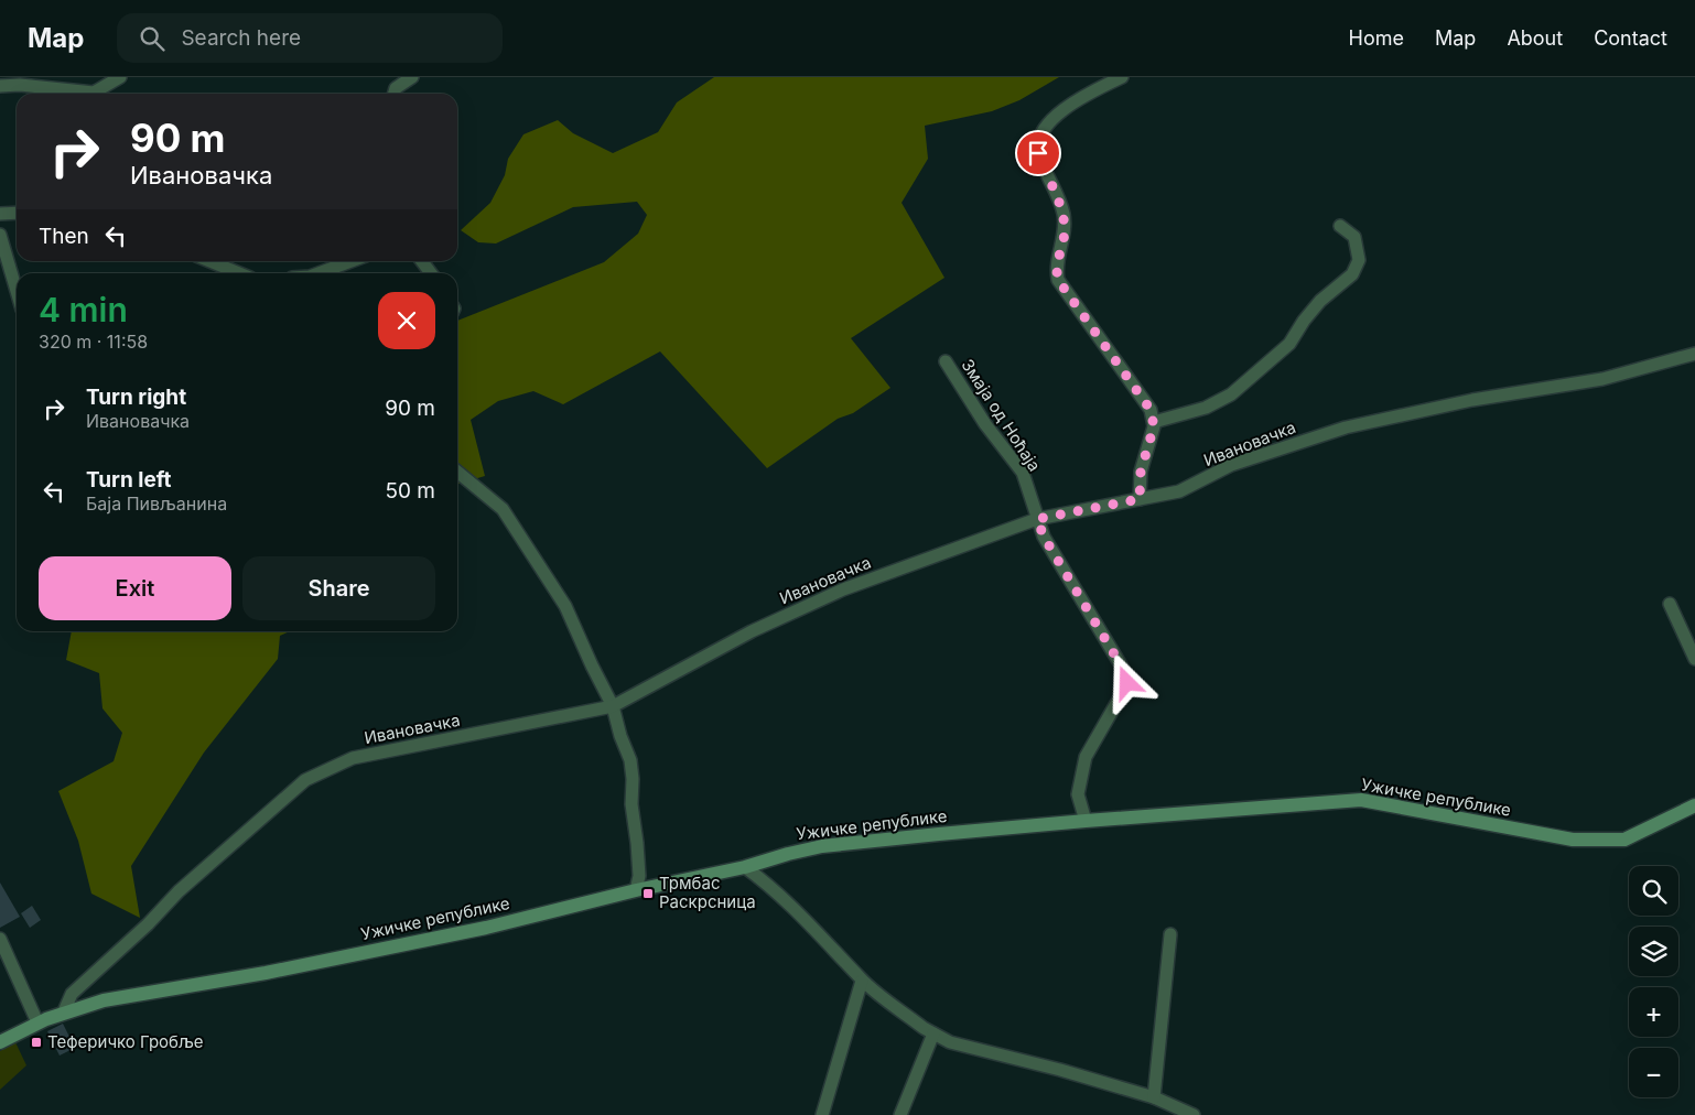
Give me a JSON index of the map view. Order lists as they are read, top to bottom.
{
  "streets": {
    "street": ["Змаја од Ноћаја", "Ивановачка", "Ужичке републике"]
  },
  "crossings": [
    ["Змаја од Ноћаја", "Ивановачка"],
    ["Змаја од Ноћаја", "Ужичке републике"],
    ["Ивановачка", "Ужичке републике"]
  ],
  "places": {
    "transit": ["Трмбас Раскрсница", "Теферичко Гробље"]
  },
  "page": {
    "header": "Map",
    "search": "Search here",
    "nav": [
      "Home",
      "Map",
      "About",
      "Contact"
    ],
    "turn": ["90 m", "Ивановачка"],
    "then": "Then",
    "heading": ["4 min", "320 m · 11:58"],
    "list": [
      {
        "name": "Turn right",
        "note": "Ивановачка",
        "value": "90 m"
      },
      {
        "name": "Turn left",
        "note": "Баја Пивљанина",
        "value": "50 m"
      }
    ],
    "buttons": ["Exit", "Share"],
    "map_buttons": ["+", "−"]
  }
}
